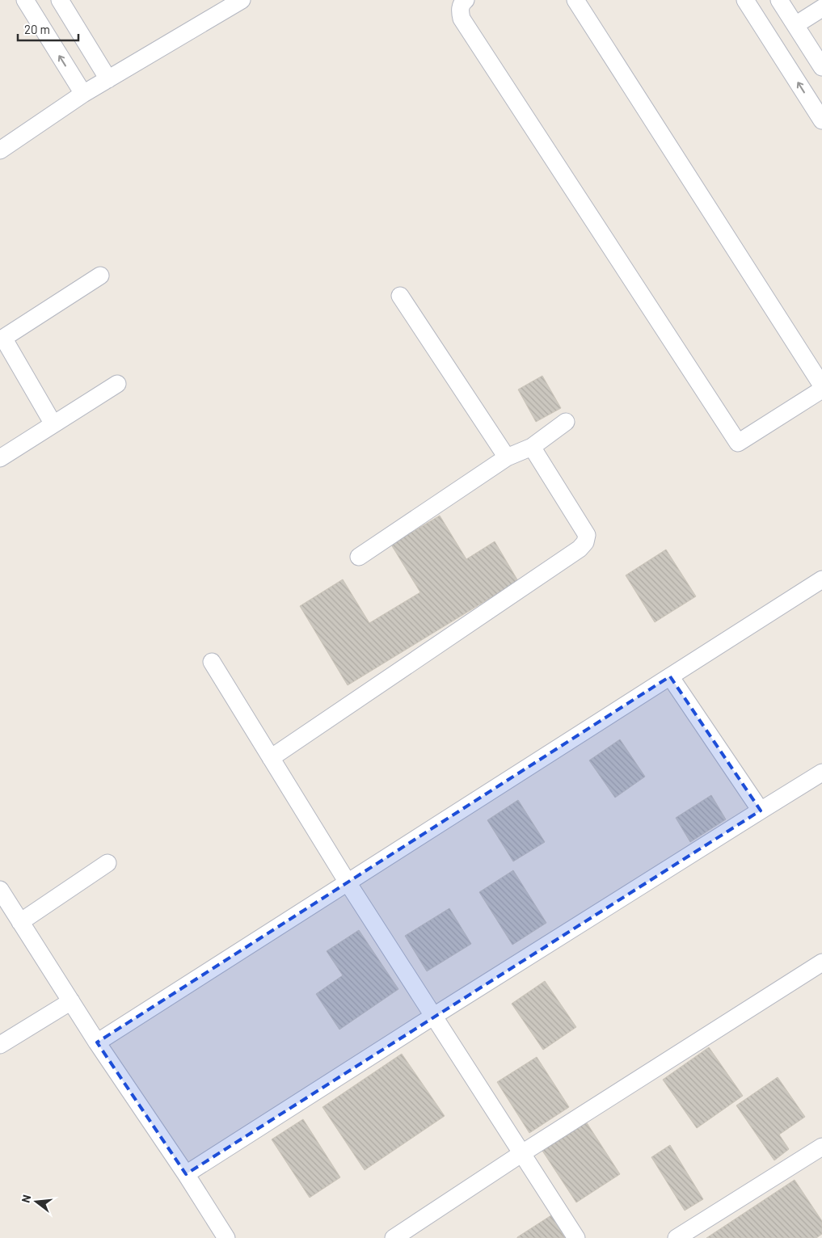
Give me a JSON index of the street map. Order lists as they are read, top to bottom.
{
  "scale_bar": "20 m",
  "north": "left"
}
